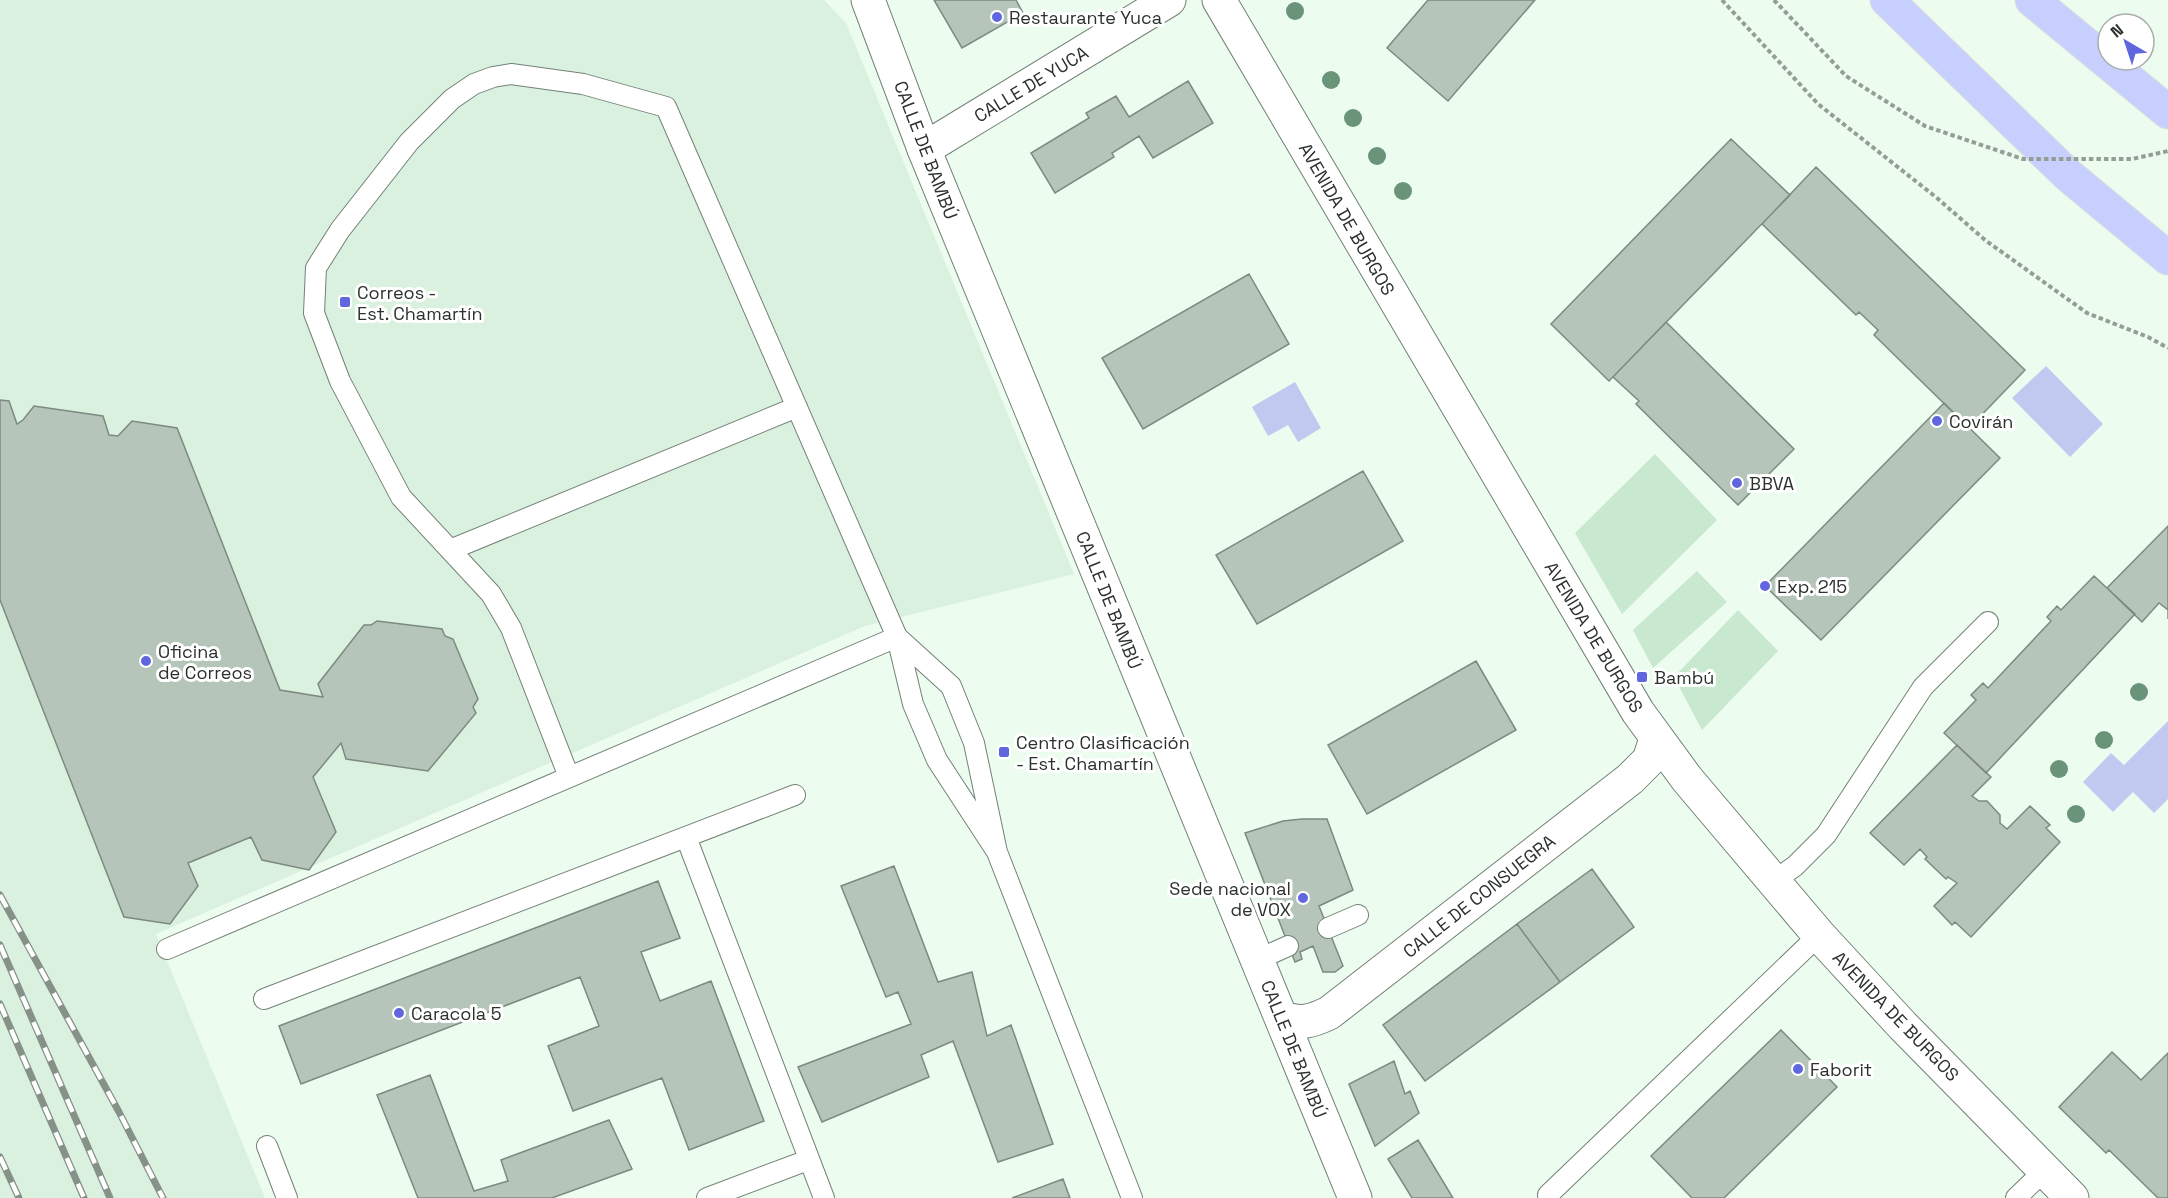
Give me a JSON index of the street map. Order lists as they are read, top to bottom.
{
  "streets": {
    "street": [
      "CALLE DE YUCA",
      "CALLE DE BAMBÚ",
      "AVENIDA DE BURGOS",
      "CALLE DE CONSUEGRA"
    ]
  },
  "crossings": [
    ["CALLE DE YUCA", "CALLE DE BAMBÚ"],
    ["CALLE DE BAMBÚ", "CALLE DE CONSUEGRA"],
    ["AVENIDA DE BURGOS", "CALLE DE CONSUEGRA"]
  ],
  "places": {
    "other": [
      "Restaurante Yuca",
      "Covirán",
      "BBVA",
      "Exp. 215",
      "Oficina de Correos",
      "Sede nacional de VOX",
      "Caracola 5",
      "Faborit"
    ],
    "transit": ["Correos - Est. Chamartín", "Bambú", "Centro Clasificación - Est. Chamartín"]
  },
  "north": "top left"
}
